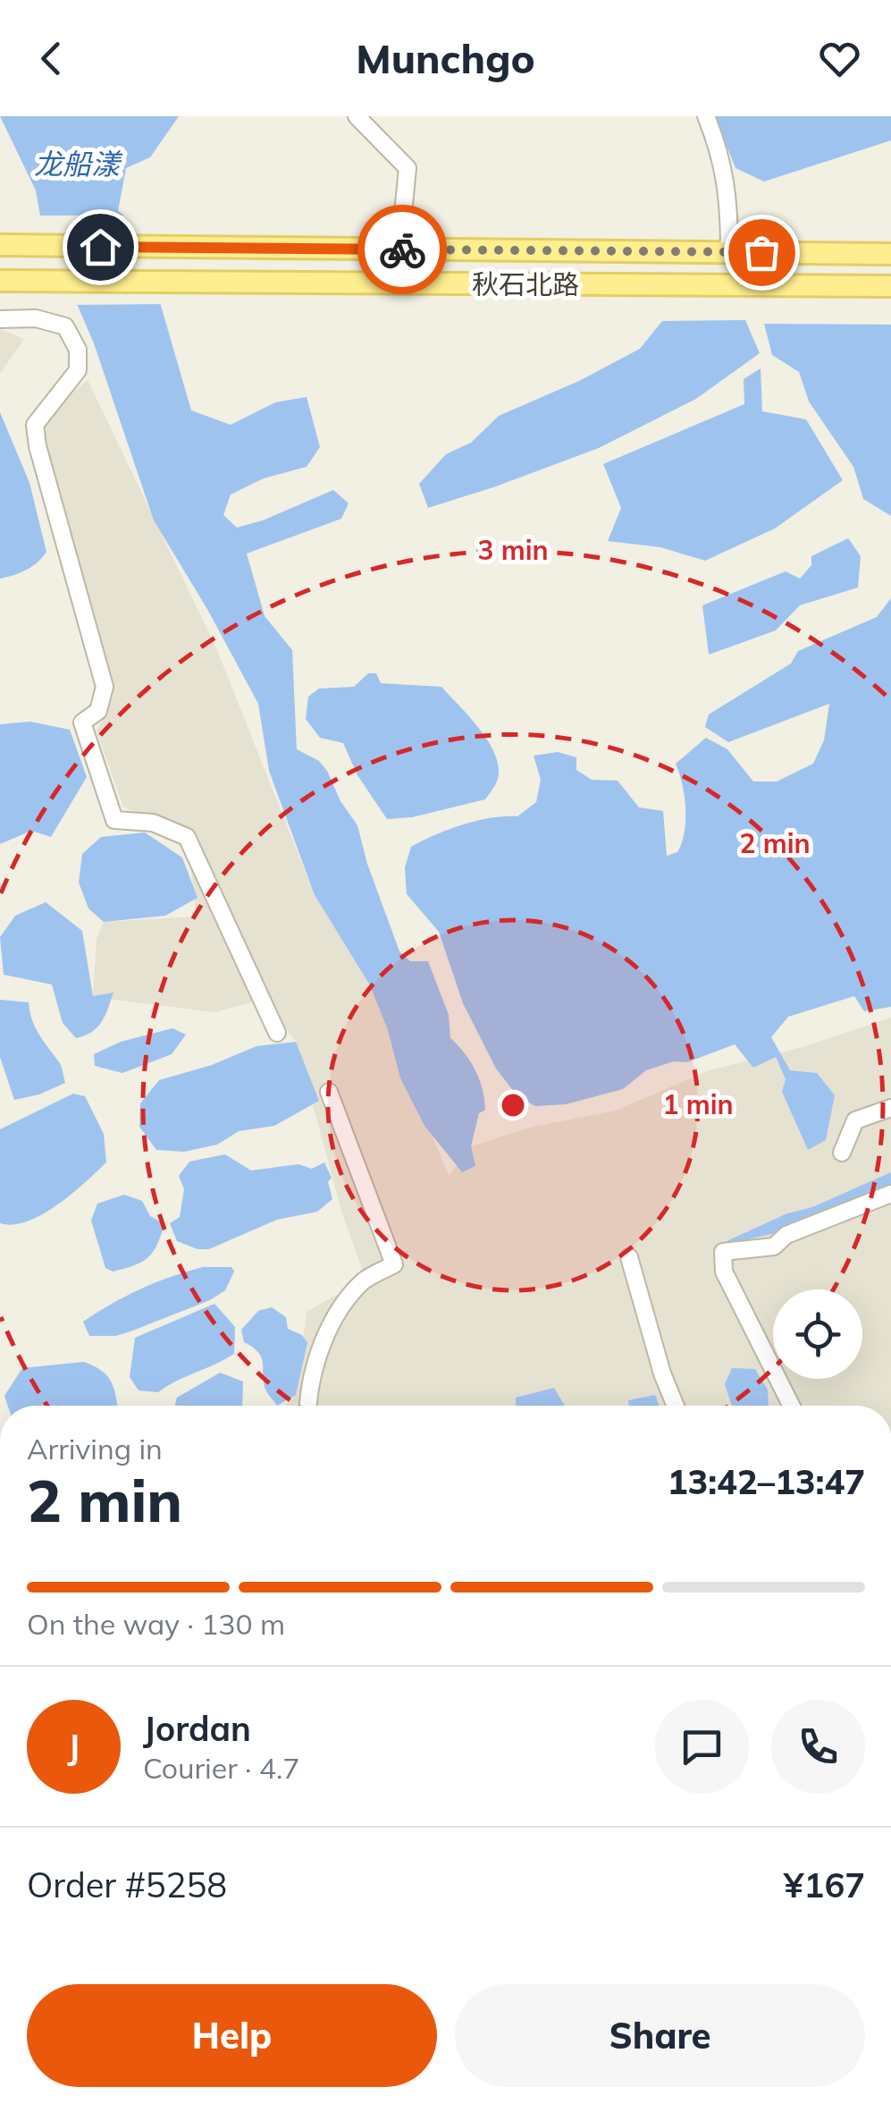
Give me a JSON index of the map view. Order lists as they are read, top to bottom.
{
  "streets": {
    "main road": ["秋石北路"]
  },
  "water": ["龙船漾"],
  "page": {
    "header": "Munchgo",
    "heading": ["2 min", "Arriving in", "13:42–13:47"],
    "panel": [
      "Jordan",
      "Courier · 4.7",
      "Order #5258",
      "¥167"
    ],
    "bar": "On the way · 130 m",
    "round": "J",
    "buttons": ["Help", "Share"]
  },
  "rings": ["3 min", "2 min", "1 min"]
}
